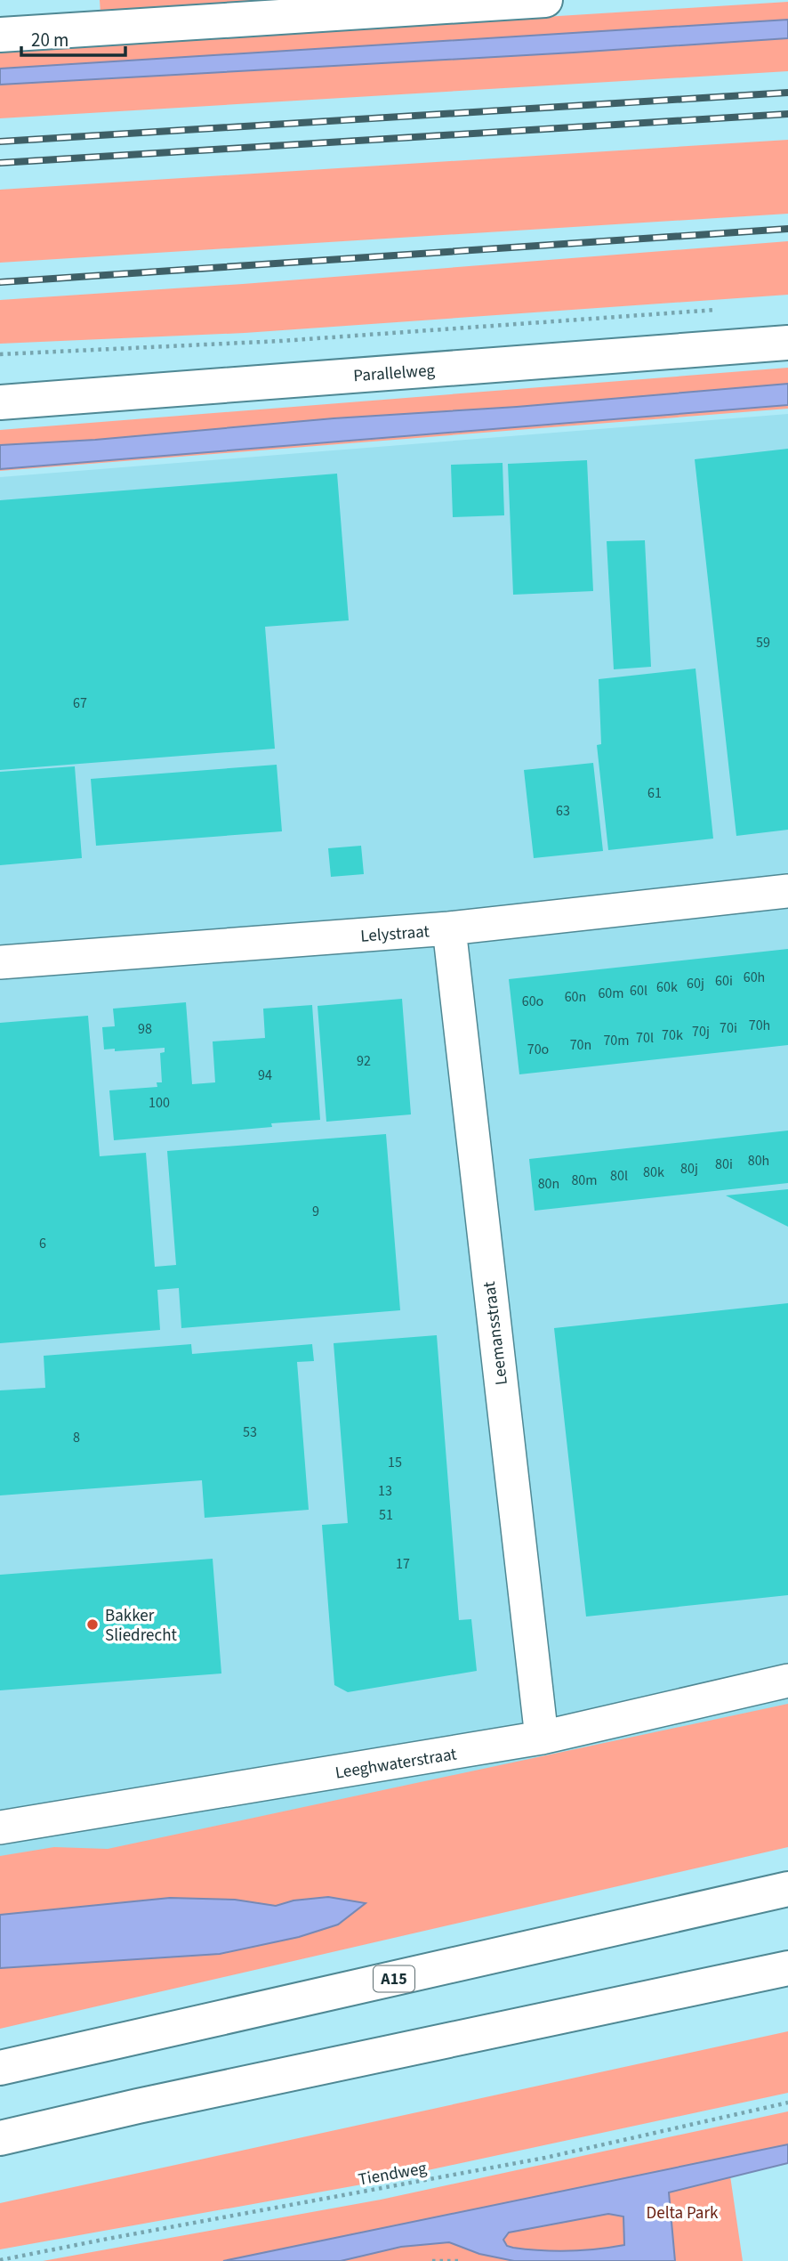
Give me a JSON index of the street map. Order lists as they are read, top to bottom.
{
  "streets": {
    "main road": ["Parallelweg", "A15"],
    "street": ["Lelystraat", "Leemansstraat", "Leeghwaterstraat"],
    "path": ["Tiendweg"]
  },
  "crossings": [
    ["Lelystraat", "Leemansstraat"],
    ["Leemansstraat", "Leeghwaterstraat"]
  ],
  "parks": ["Delta Park"],
  "places": ["Bakker Sliedrecht"],
  "house_numbers": [
    "59",
    "67",
    "61",
    "63",
    "60h",
    "60i",
    "60j",
    "60k",
    "60l",
    "60m",
    "60n",
    "60o",
    "70h",
    "70i",
    "98",
    "70j",
    "70k",
    "70l",
    "70m",
    "70n",
    "70o",
    "92",
    "94",
    "100",
    "80h",
    "80i",
    "80j",
    "80k",
    "80l",
    "80m",
    "80n",
    "9",
    "6",
    "53",
    "8",
    "15",
    "13",
    "51",
    "17"
  ],
  "scale_bar": "20 m"
}
